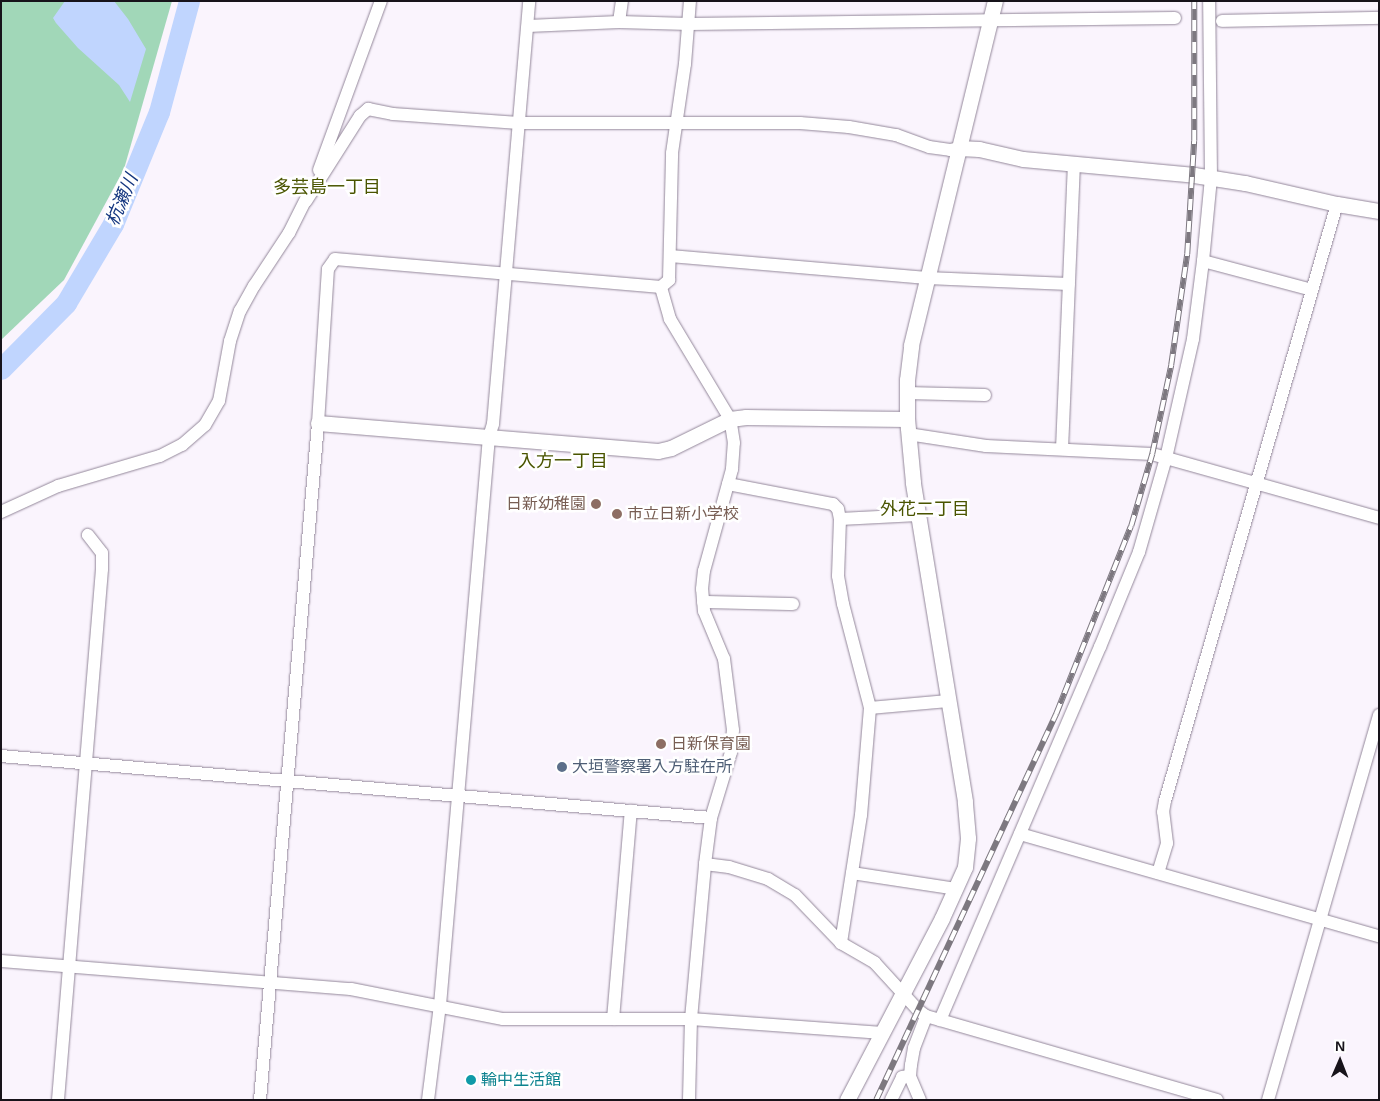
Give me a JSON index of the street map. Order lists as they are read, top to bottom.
{
  "districts": ["多芸島一丁目", "入方一丁目", "外花二丁目"],
  "water": ["杭瀬川"],
  "places": [
    "日新幼稚園",
    "市立日新小学校",
    "日新保育園",
    "大垣警察署入方駐在所",
    "輪中生活館"
  ],
  "north": "top"
}
